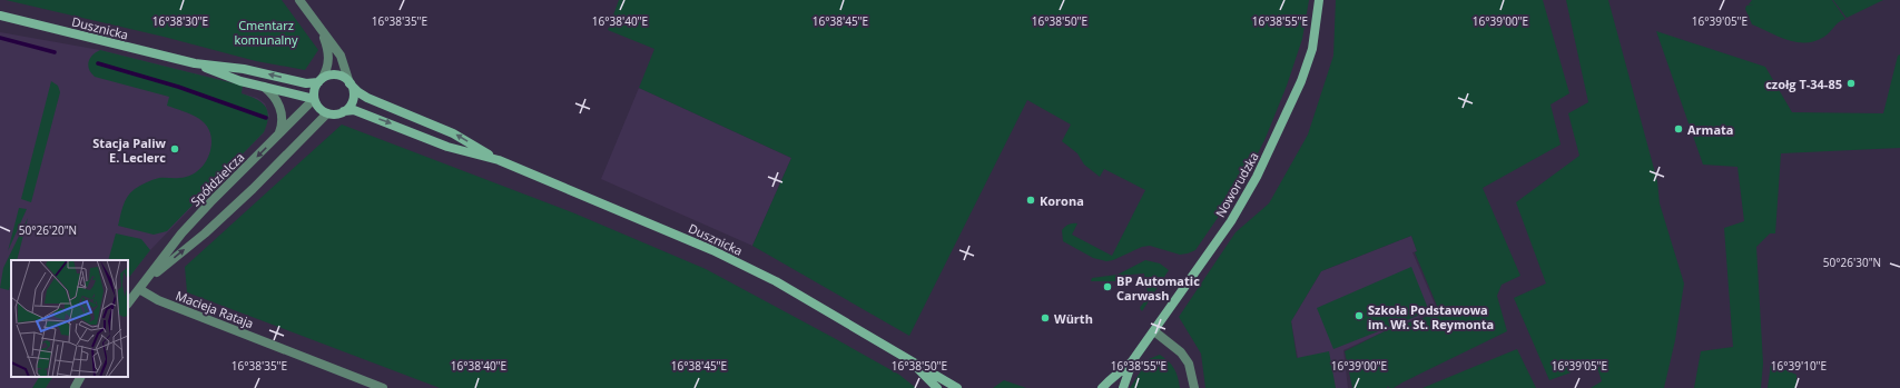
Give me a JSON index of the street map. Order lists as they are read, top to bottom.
{
  "streets": {
    "street": [
      "Dusznicka",
      "Spółdzielcza",
      "Noworudzka",
      "Macieja Rataja"
    ]
  },
  "crossings": [
    ["Dusznicka", "Spółdzielcza"],
    ["Spółdzielcza", "Macieja Rataja"]
  ],
  "parks": ["Cmentarz komunalny"],
  "places": [
    "czołg T-34-85",
    "Armata",
    "Stacja Paliw E. Leclerc",
    "Korona",
    "BP Automatic Carwash",
    "Szkoła Podstawowa im. Wł. St. Reymonta",
    "Würth"
  ],
  "coordinates": [
    "16°38'30\"E",
    "16°38'35\"E",
    "16°38'40\"E",
    "16°38'45\"E",
    "16°38'50\"E",
    "16°38'55\"E",
    "16°39'00\"E",
    "16°39'05\"E",
    "50°26'20\"N",
    "50°26'30\"N",
    "16°39'10\"E"
  ]
}
